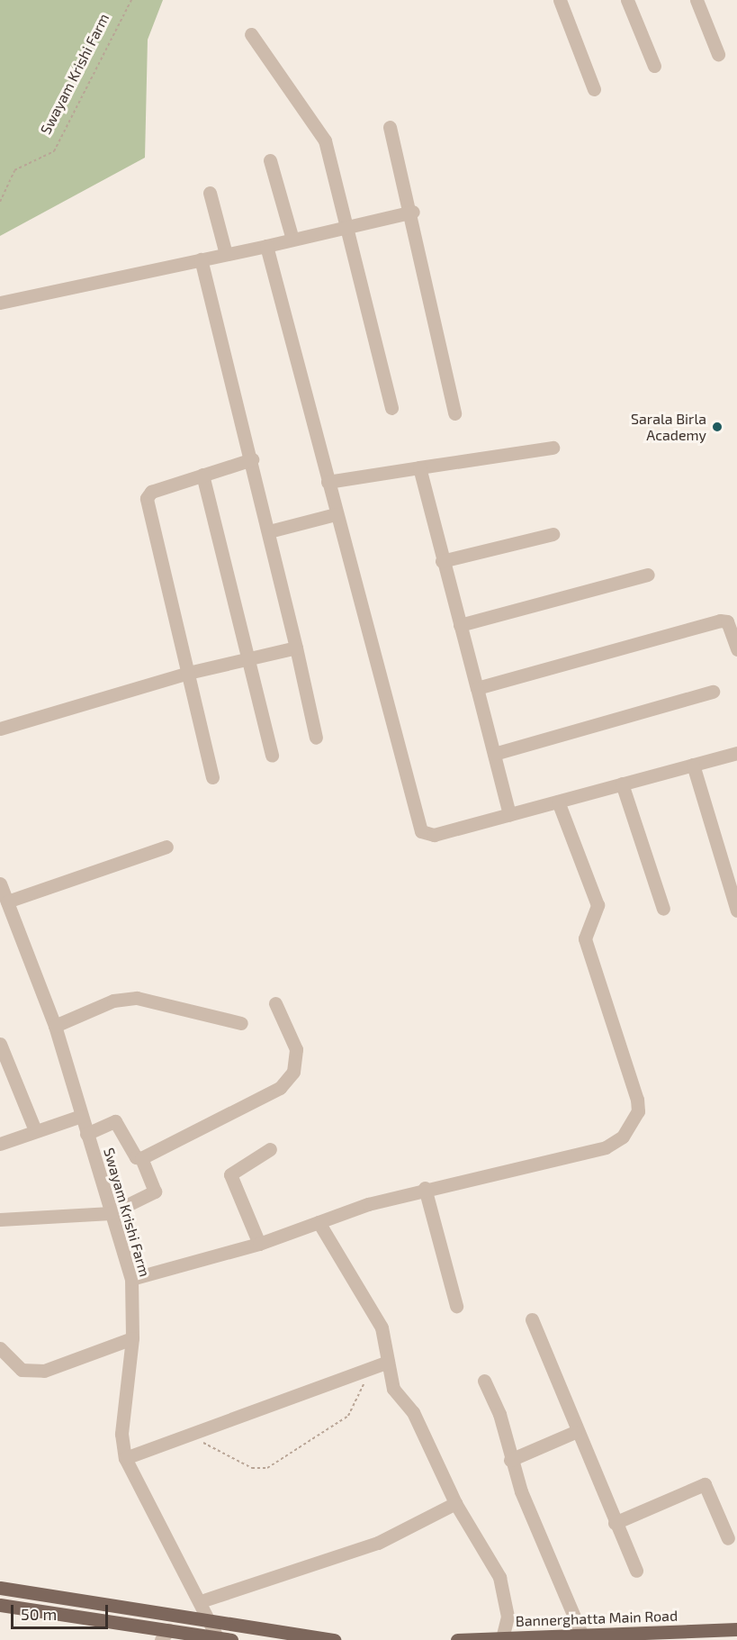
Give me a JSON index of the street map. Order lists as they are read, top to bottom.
{
  "streets": {
    "main road": ["Bannerghatta Main Road"],
    "street": ["Swayam Krishi Farm"]
  },
  "places": ["Sarala Birla Academy"],
  "scale_bar": "50 m"
}
